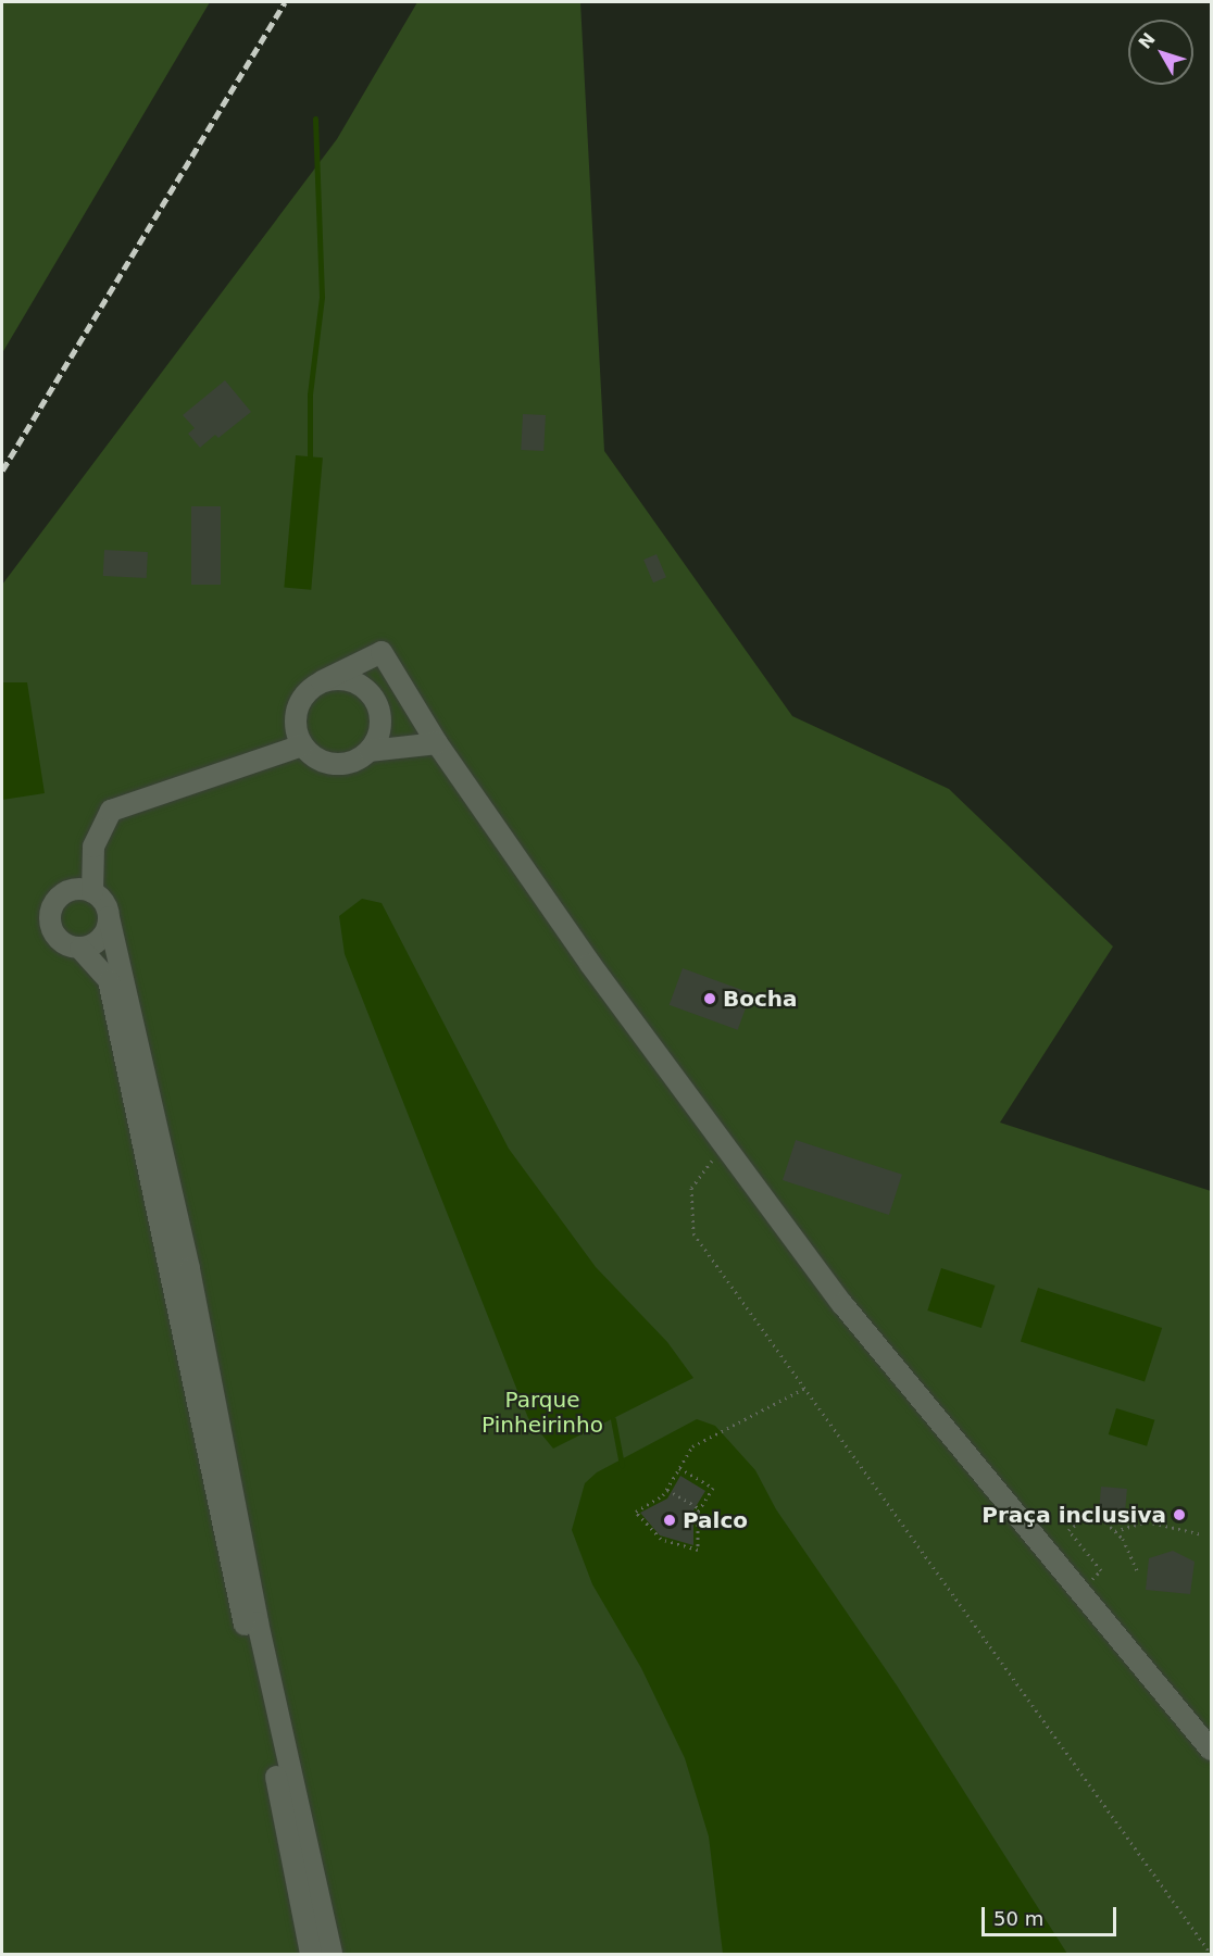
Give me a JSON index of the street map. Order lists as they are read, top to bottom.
{
  "parks": ["Parque Pinheirinho"],
  "places": ["Bocha", "Praça inclusiva", "Palco"],
  "scale_bar": "50 m",
  "north": "top left"
}
